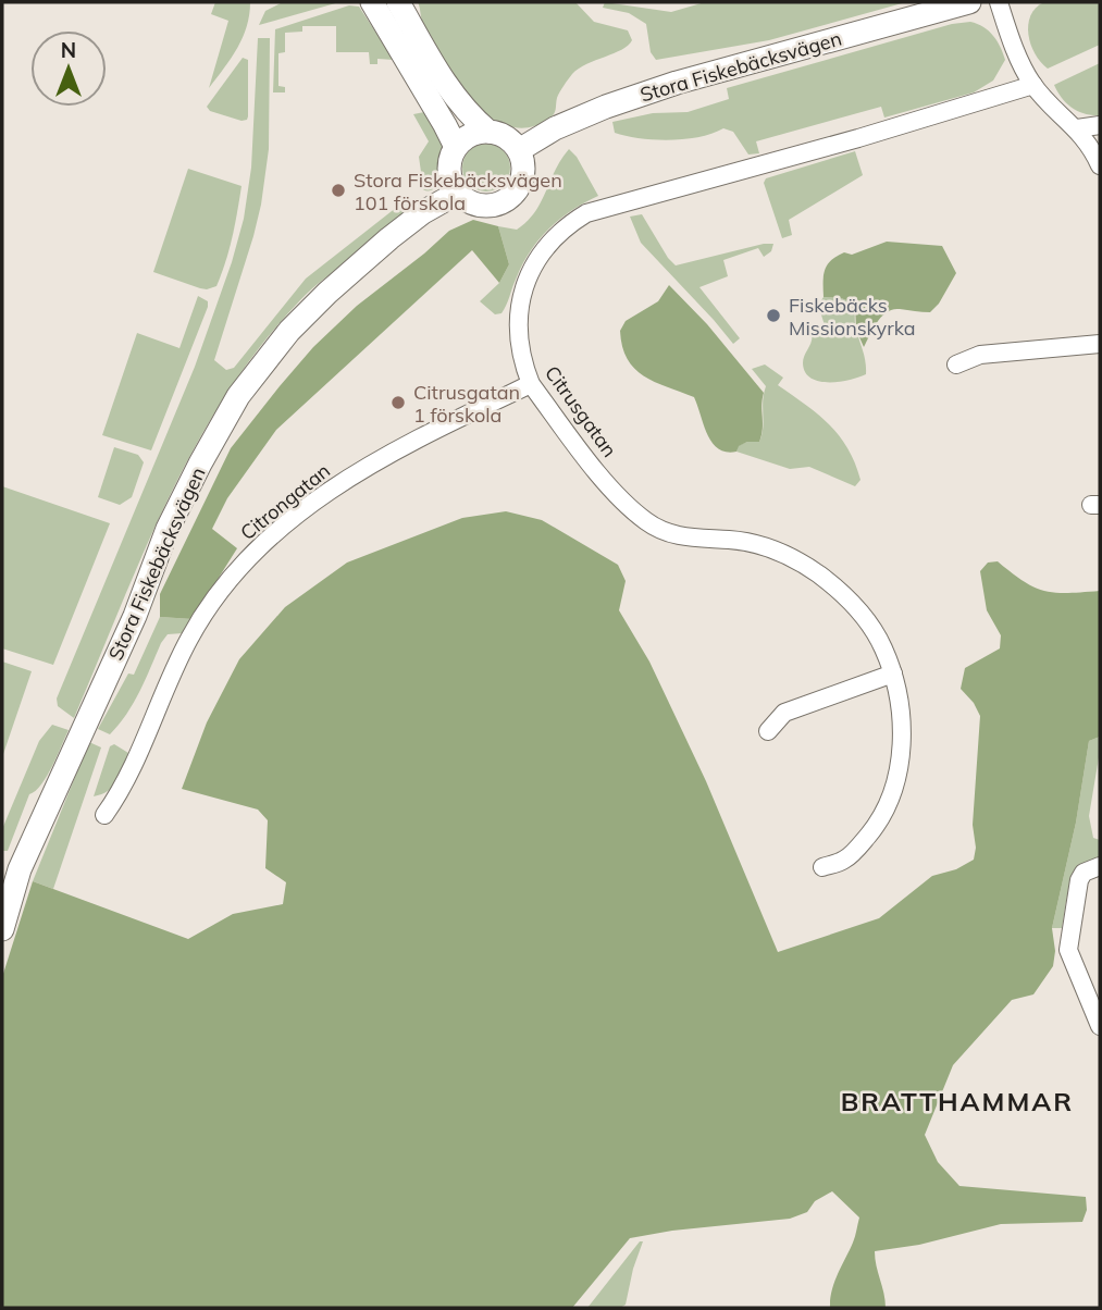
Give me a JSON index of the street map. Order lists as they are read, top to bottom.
{
  "streets": {
    "street": ["Stora Fiskebäcksvägen", "Citrusgatan", "Citrongatan"]
  },
  "crossings": [
    ["Citrusgatan", "Citrongatan"]
  ],
  "districts": ["BRATTHAMMAR"],
  "places": ["Stora Fiskebäcksvägen 101 förskola", "Fiskebäcks Missionskyrka", "Citrusgatan 1 förskola"],
  "north": "top"
}
